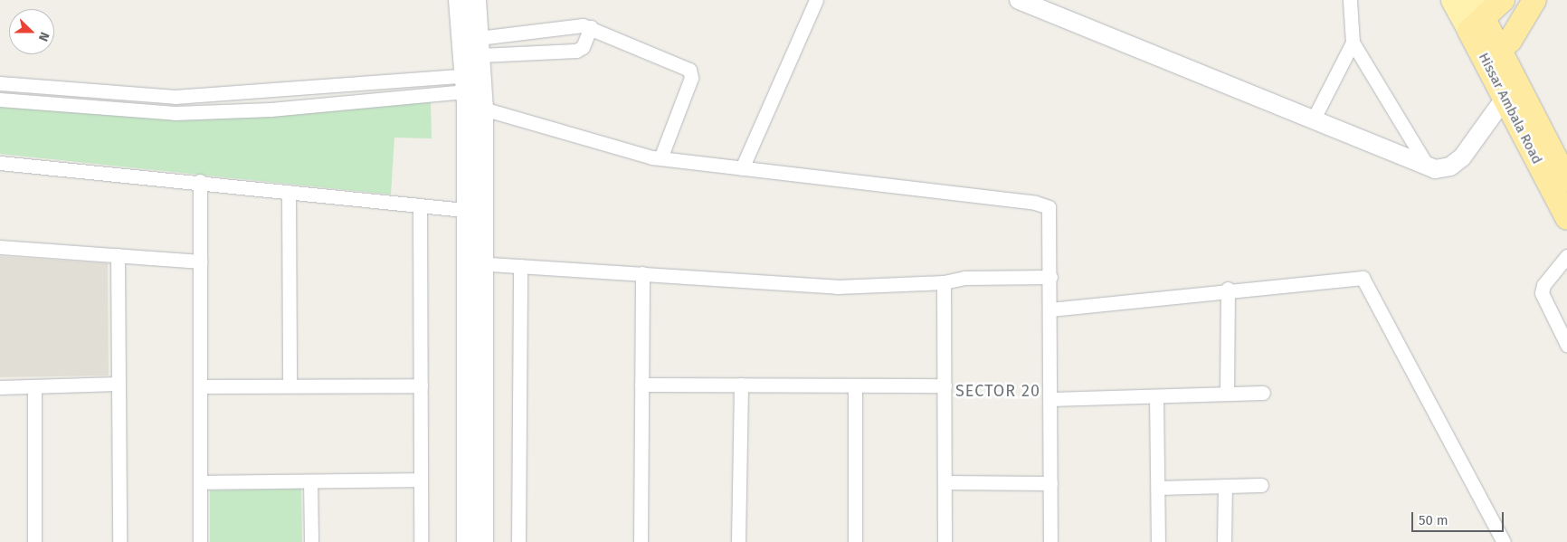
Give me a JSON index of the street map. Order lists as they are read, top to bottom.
{
  "streets": {
    "highway": ["Hissar Ambala Road"]
  },
  "districts": ["SECTOR 20"],
  "scale_bar": "50 m",
  "north": "right"
}
